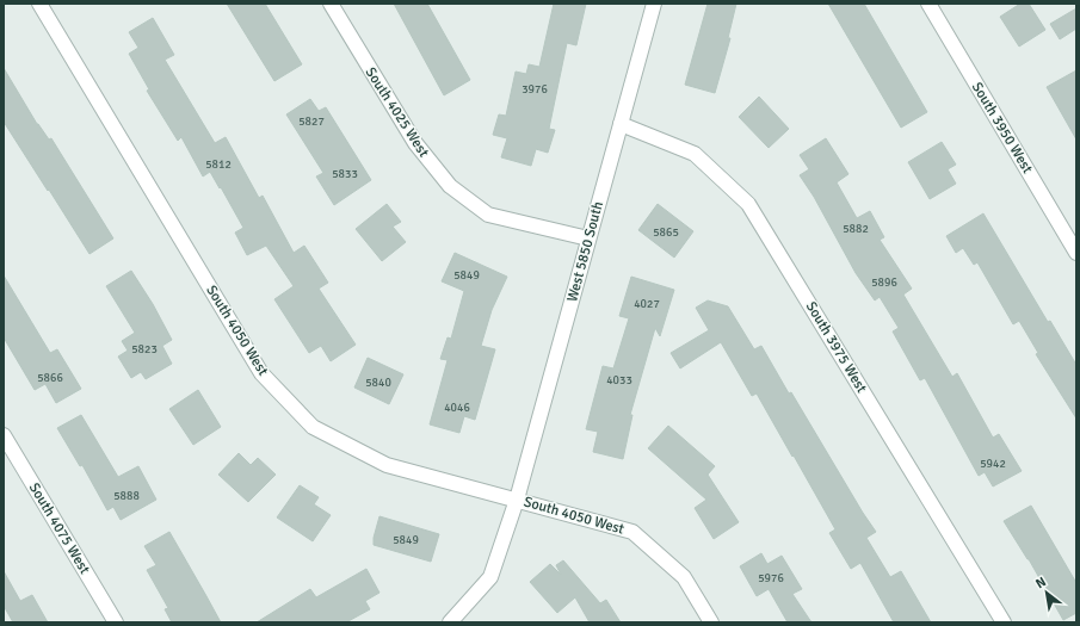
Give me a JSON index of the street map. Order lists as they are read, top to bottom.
{
  "streets": {
    "street": [
      "South 4025 West",
      "South 3950 West",
      "West 5850 South",
      "South 4050 West",
      "South 3975 West",
      "South 4075 West"
    ]
  },
  "crossings": [
    ["South 4025 West", "West 5850 South"],
    ["West 5850 South", "South 4050 West"],
    ["West 5850 South", "South 3975 West"]
  ],
  "house_numbers": [
    "3976",
    "5827",
    "5812",
    "5833",
    "5882",
    "5865",
    "5849",
    "5896",
    "4027",
    "5823",
    "5866",
    "4033",
    "5840",
    "4046",
    "5942",
    "5888",
    "5849",
    "5976"
  ],
  "north": "top left"
}
